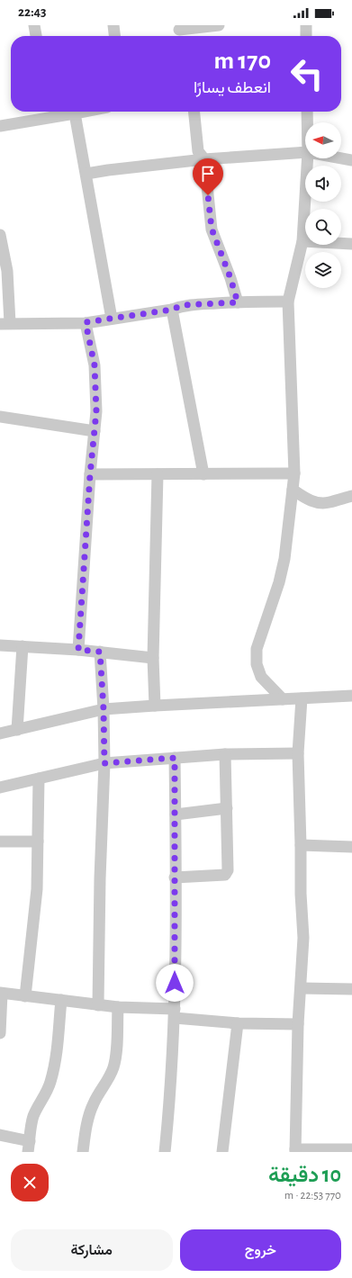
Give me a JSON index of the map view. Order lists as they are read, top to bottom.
{
  "north": "left",
  "page": {
    "status": "22:43",
    "turn": ["170 m", "انعطف يسارًا"],
    "heading": ["10 دقيقة", "770 m · 22:53"],
    "buttons": ["خروج", "مشاركة"]
  }
}
